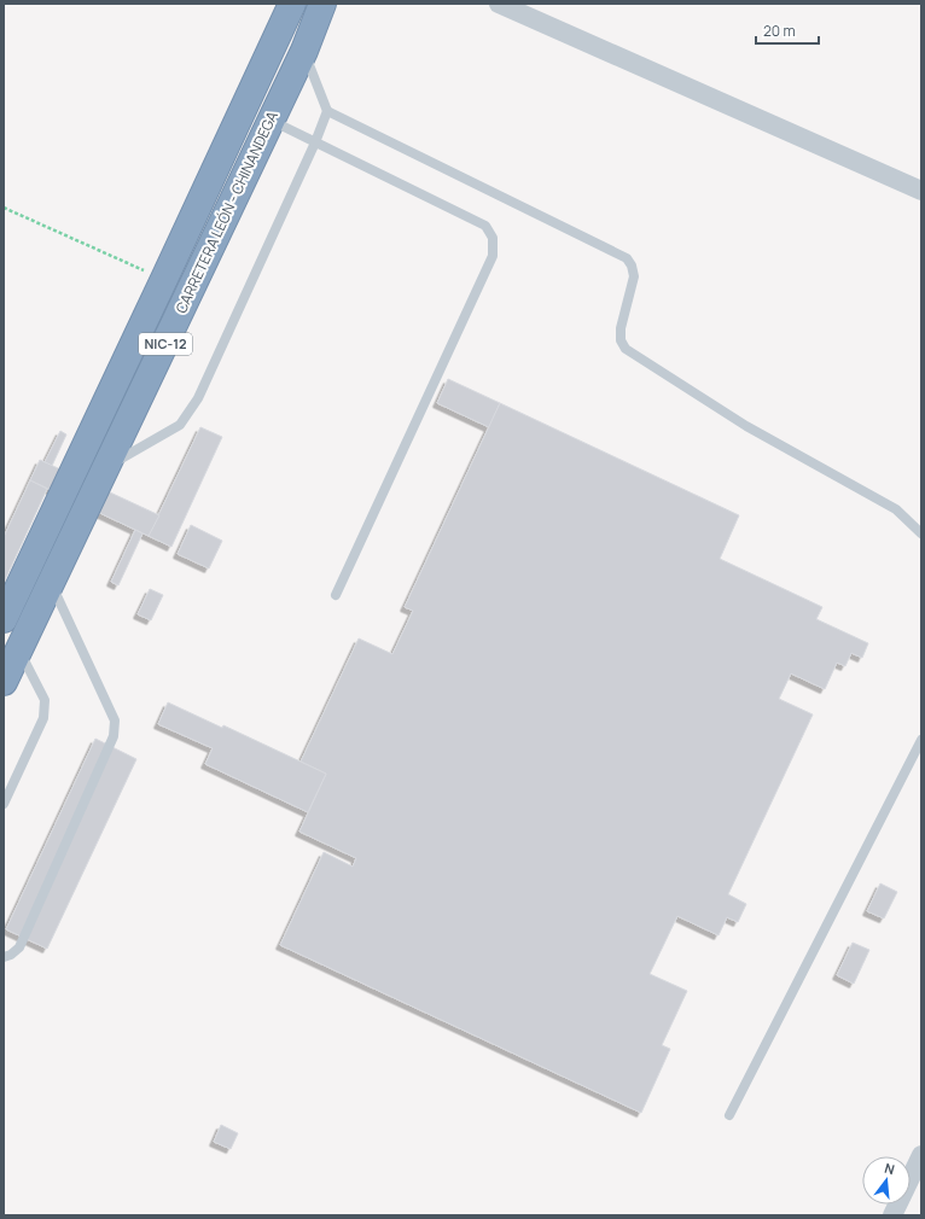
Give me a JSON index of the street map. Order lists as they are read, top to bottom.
{
  "streets": {
    "highway": ["CARRETERA LEÓN - CHINANDEGA", "NIC-12"]
  },
  "scale_bar": "20 m",
  "north": "top"
}
